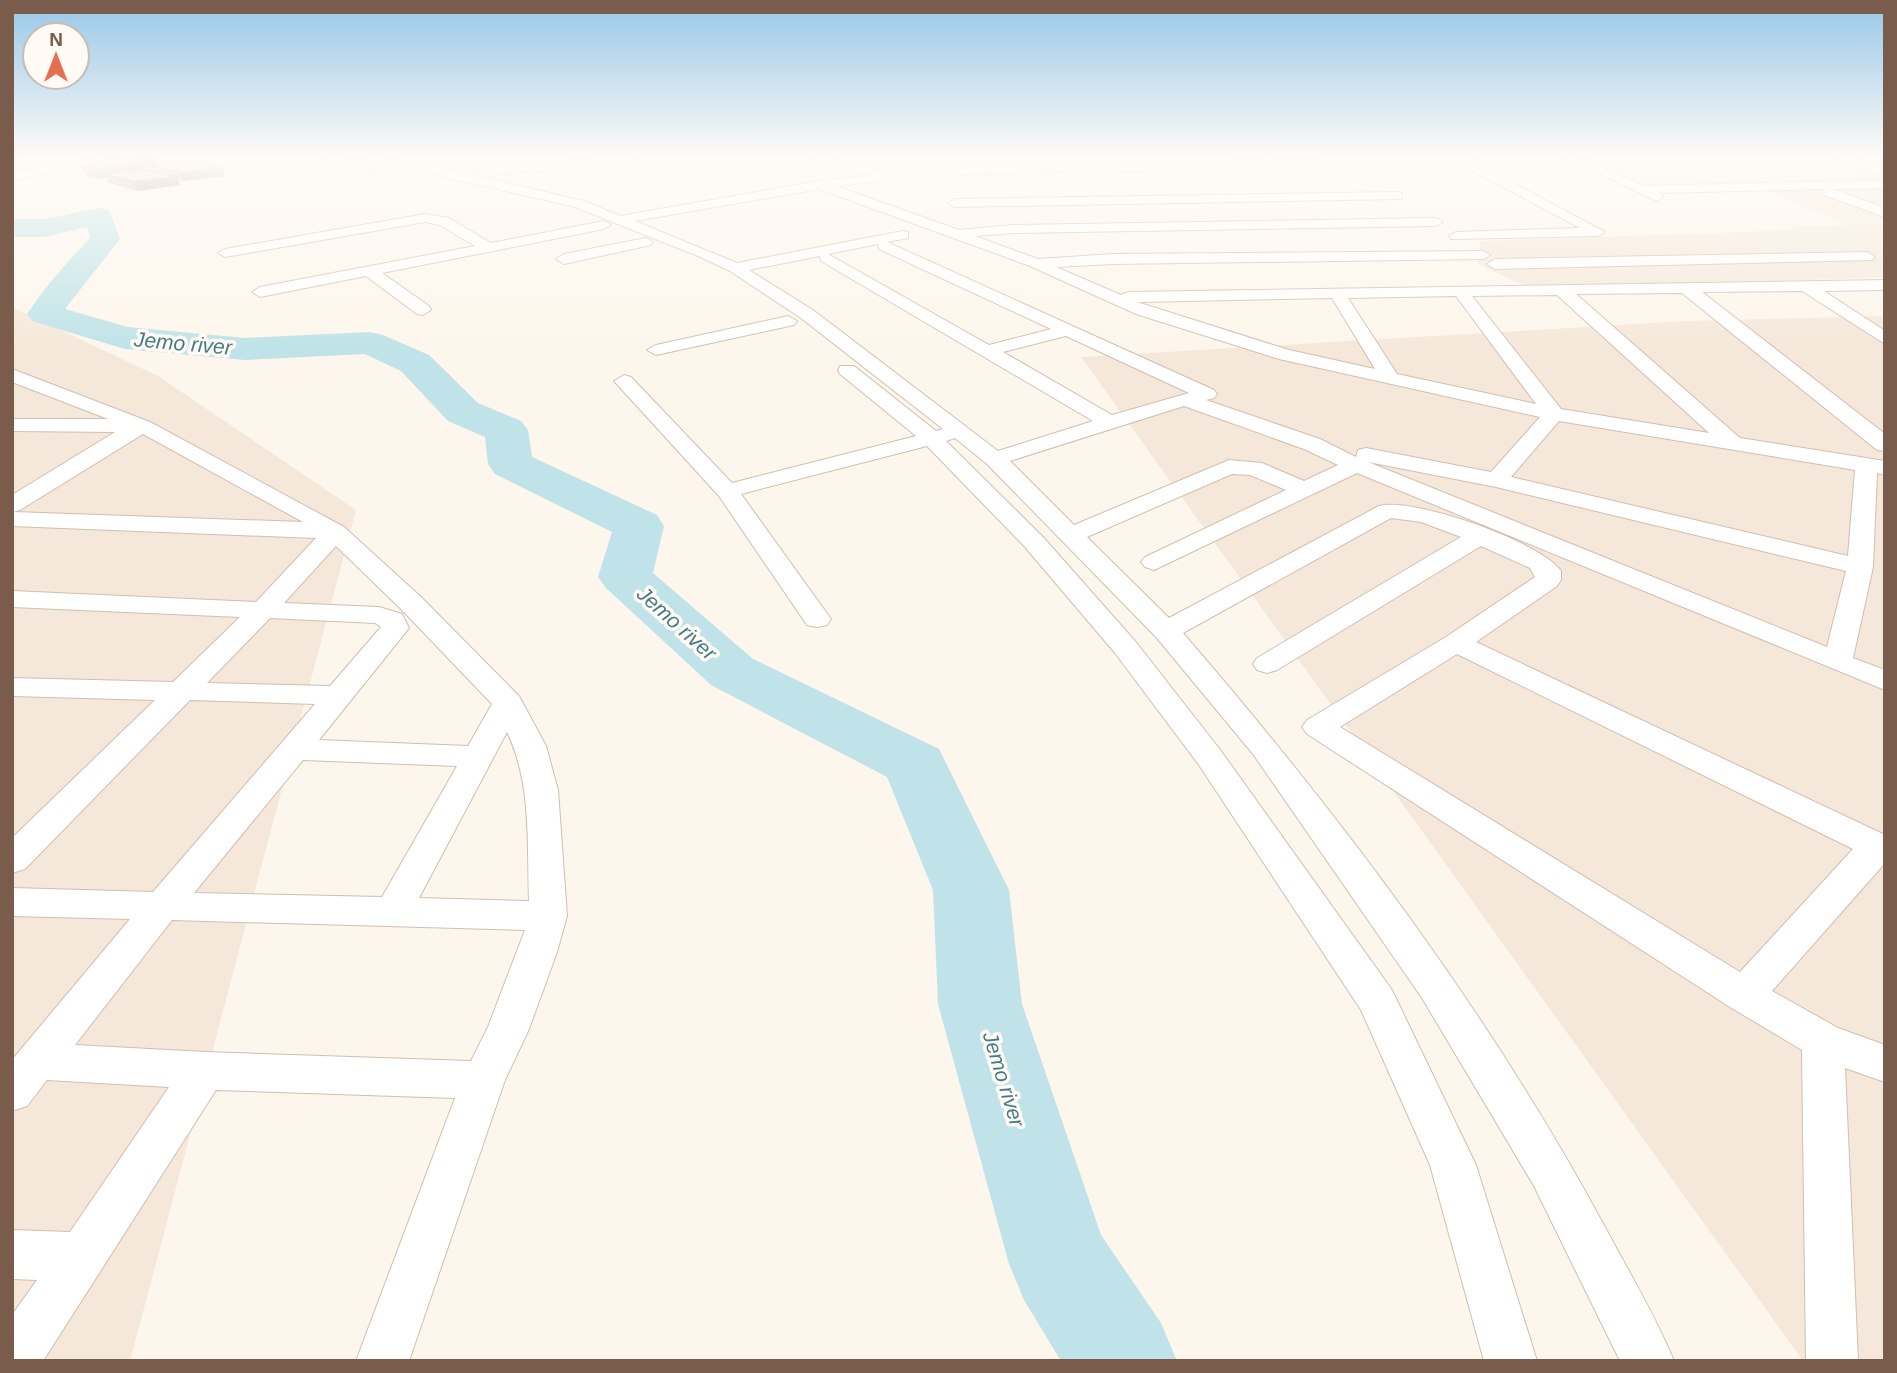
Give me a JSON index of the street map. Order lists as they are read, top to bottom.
{
  "water": ["Jemo river"],
  "north": "top"
}
